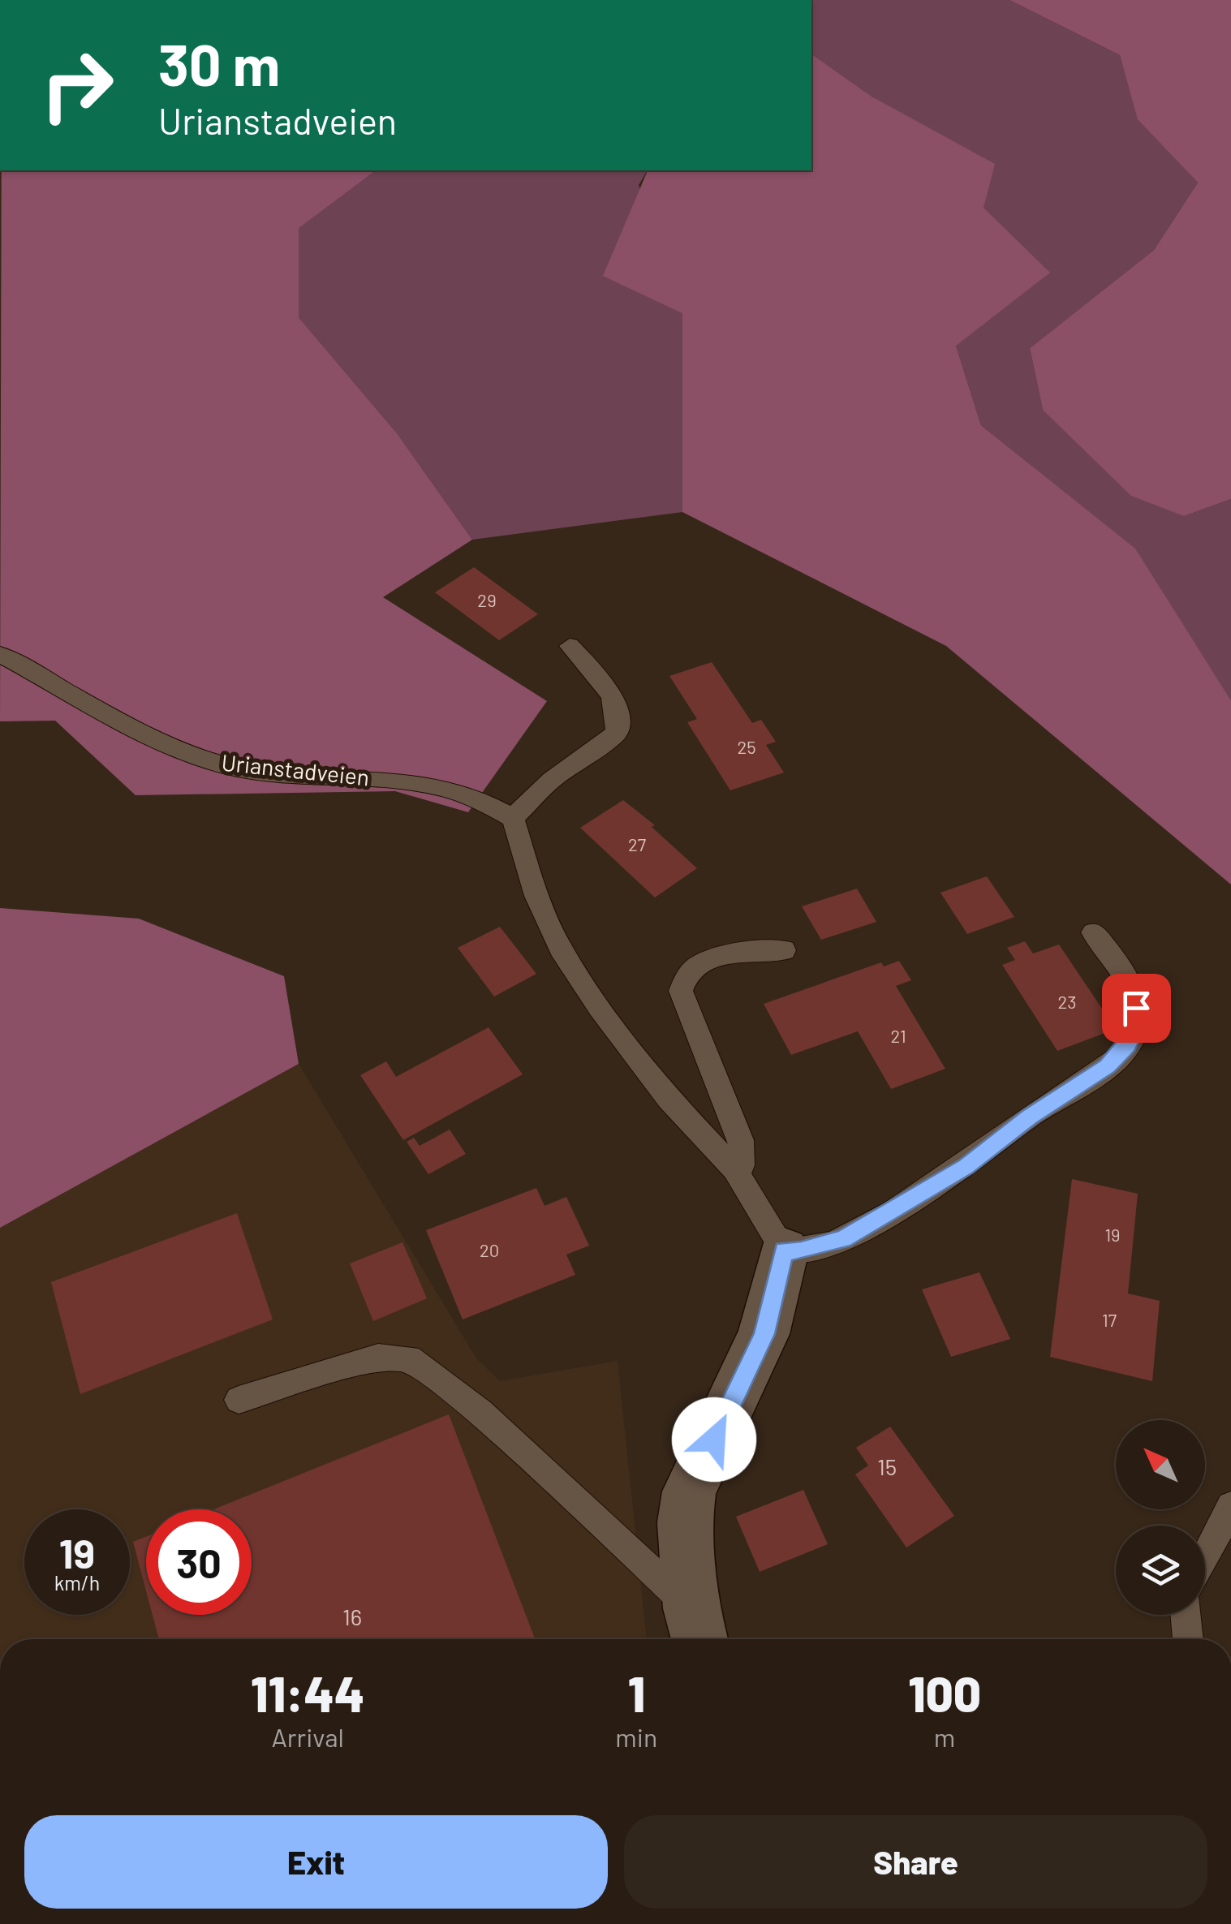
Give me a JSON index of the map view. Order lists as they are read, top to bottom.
{
  "streets": {
    "lane": ["Urianstadveien"]
  },
  "house_numbers": [
    "29",
    "25",
    "27",
    "23",
    "21",
    "19",
    "20",
    "17",
    "15",
    "16"
  ],
  "north": "top left",
  "page": {
    "turn": ["30 m", "Urianstadveien"],
    "speed": "19 km/h",
    "limit": "30",
    "eta": [
      "11:44",
      "Arrival",
      "1",
      "min",
      "100",
      "m"
    ],
    "buttons": ["Exit", "Share"]
  }
}
